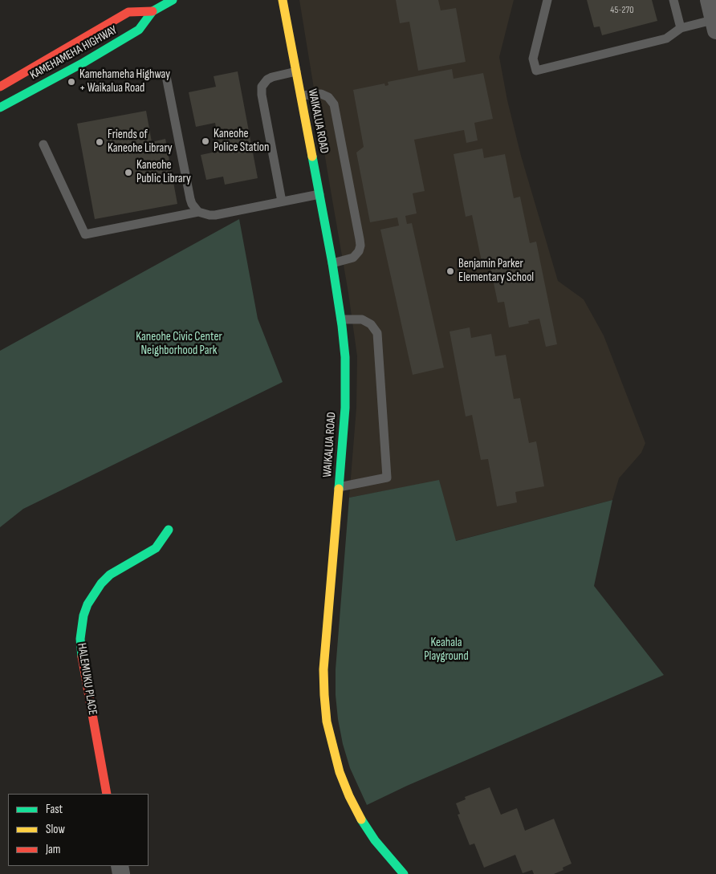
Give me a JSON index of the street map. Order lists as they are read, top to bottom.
{
  "streets": {
    "street": ["KAMEHAMEHA HIGHWAY", "WAIKALUA ROAD", "HALEMUKU PLACE"]
  },
  "parks": ["Kaneohe Civic Center Neighborhood Park", "Keahala Playground"],
  "places": [
    "Kamehameha Highway + Waikalua Road",
    "Kaneohe Police Station",
    "Friends of Kaneohe Library",
    "Kaneohe Public Library",
    "Benjamin Parker Elementary School"
  ],
  "house_numbers": ["45-270"],
  "legend": ["Fast", "Slow", "Jam"]
}
